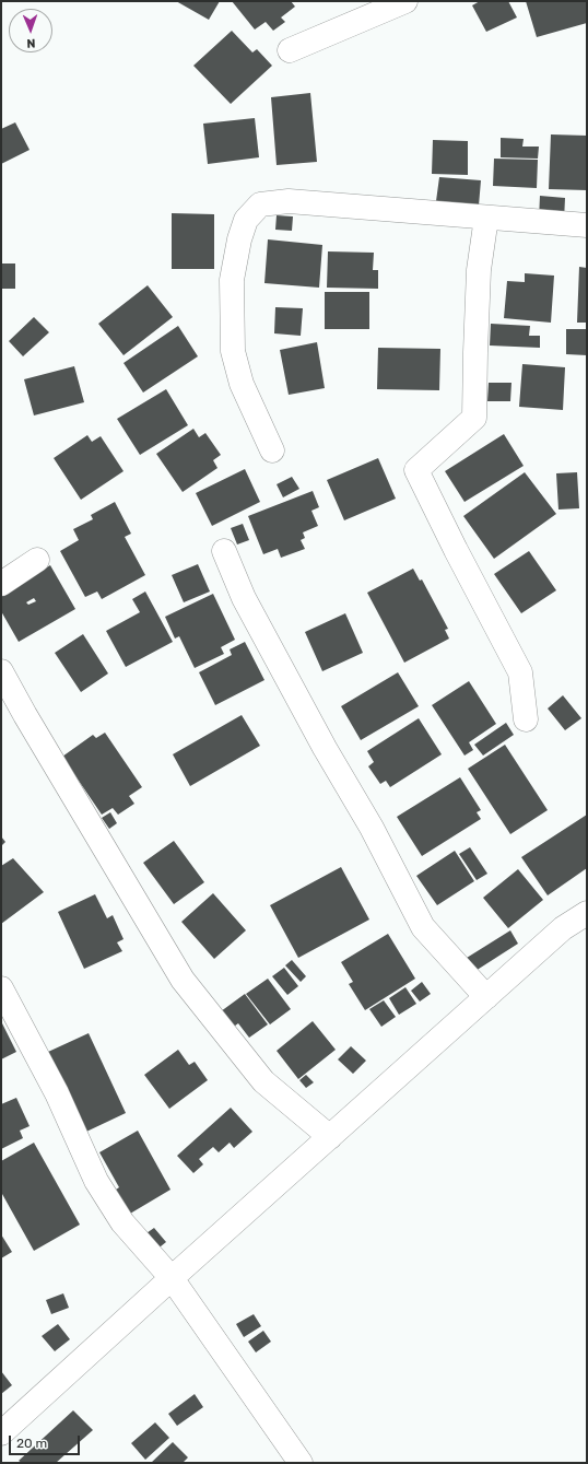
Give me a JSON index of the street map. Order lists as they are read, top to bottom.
{
  "scale_bar": "20 m",
  "north": "bottom"
}
